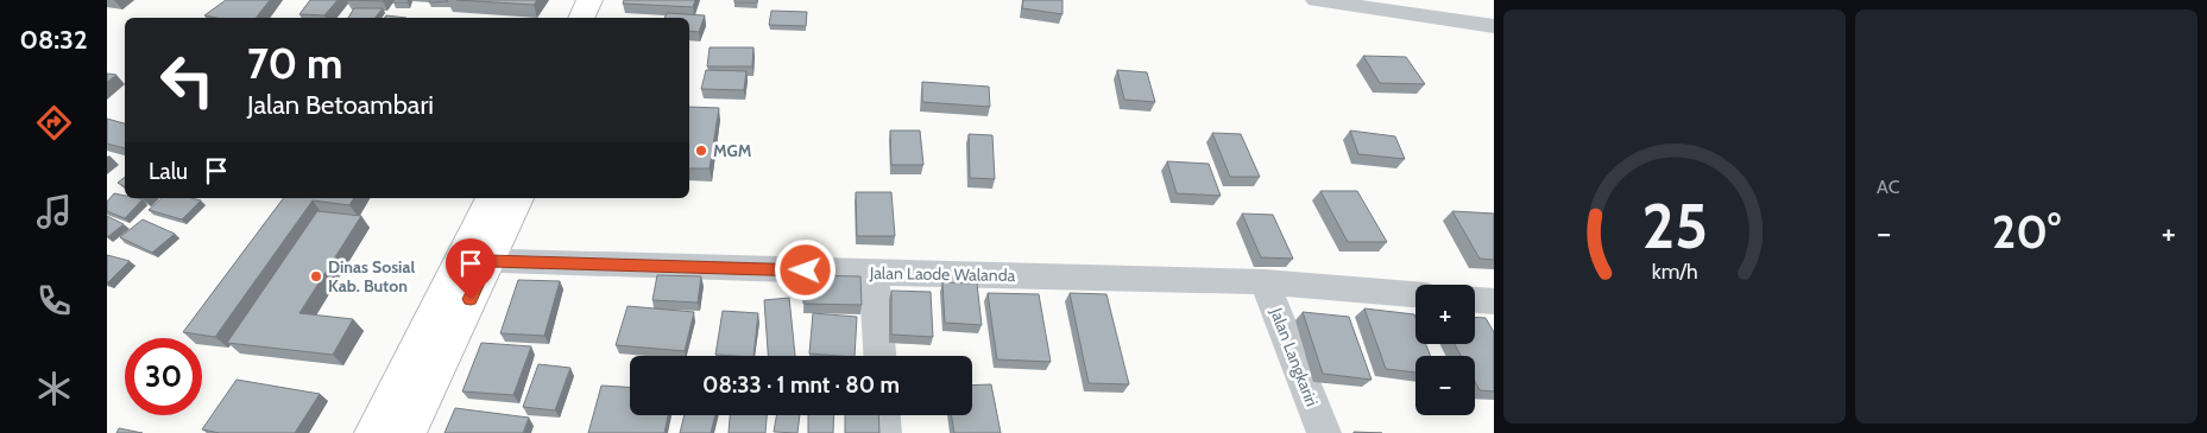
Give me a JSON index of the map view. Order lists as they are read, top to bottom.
{
  "streets": {
    "street": ["Jalan Laode Walanda", "Jalan Langkariri"]
  },
  "crossings": [
    ["Jalan Laode Walanda", "Jalan Langkariri"]
  ],
  "places": ["MGM", "Dinas Sosial Kab. Buton"],
  "page": {
    "tabs": "08:32",
    "tile": "AC",
    "turn": ["70 m", "Jalan Betoambari"],
    "then": "Lalu",
    "heat": ["−", "20°", "+"],
    "map_buttons": ["+", "−"],
    "limit": "30",
    "trip": "08:33 · 1 mnt · 80 m",
    "gauge": ["25", "km/h"]
  }
}
